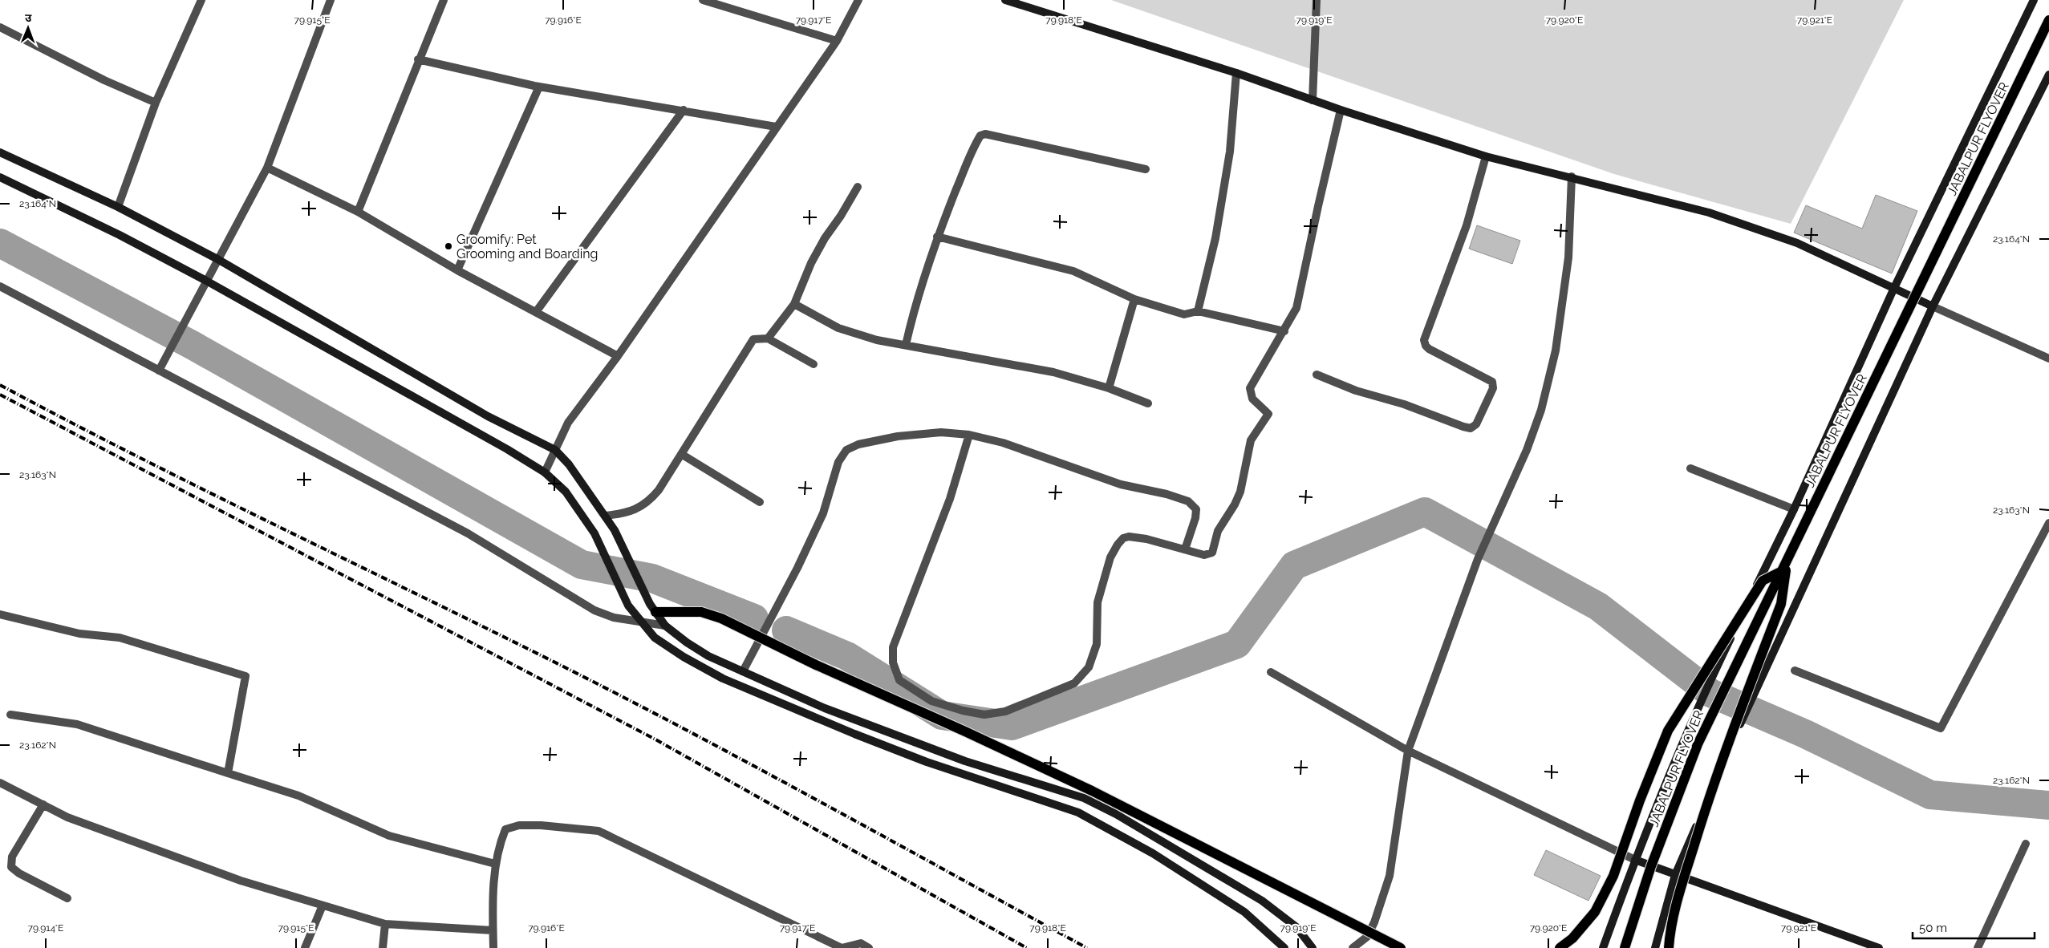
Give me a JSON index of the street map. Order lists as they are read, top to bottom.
{
  "streets": {
    "main road": ["JABALPUR FLYOVER"]
  },
  "places": ["Groomify: Pet Grooming and Boarding"],
  "scale_bar": "50 m",
  "north": "top",
  "coordinates": [
    "79.915°E",
    "79.916°E",
    "79.917°E",
    "79.918°E",
    "79.919°E",
    "79.920°E",
    "79.921°E",
    "23.164°N",
    "23.163°N",
    "23.162°N",
    "79.914°E"
  ]
}
